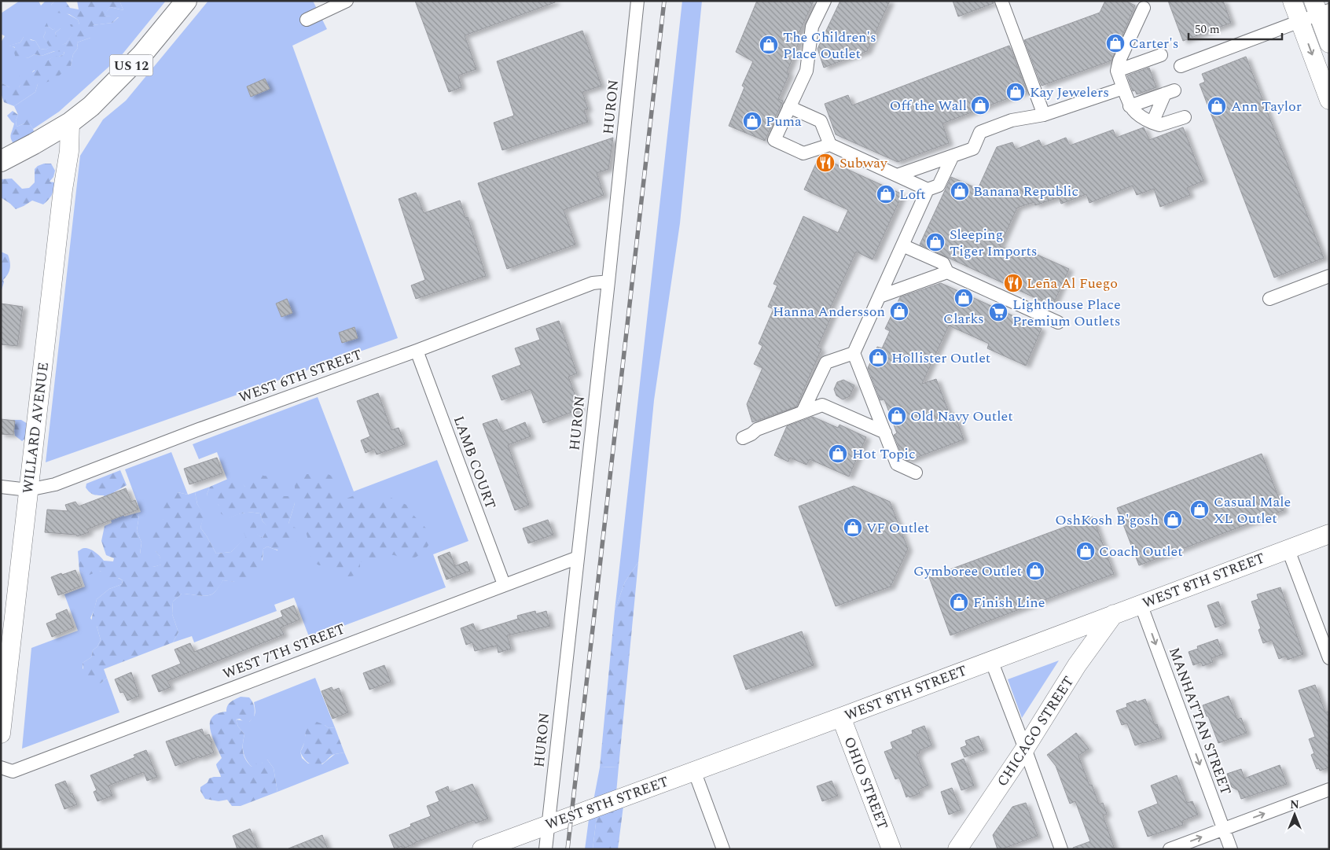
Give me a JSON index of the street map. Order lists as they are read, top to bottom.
{
  "streets": {
    "main road": ["US 12"],
    "street": [
      "HURON",
      "WEST 6TH STREET",
      "WILLARD AVENUE",
      "LAMB COURT",
      "WEST 8TH STREET",
      "WEST 7TH STREET",
      "MANHATTAN STREET",
      "CHICAGO STREET",
      "OHIO STREET"
    ]
  },
  "crossings": [
    ["US 12", "WILLARD AVENUE"],
    ["HURON", "WEST 6TH STREET"],
    ["HURON", "WEST 8TH STREET"],
    ["HURON", "WEST 7TH STREET"],
    ["WEST 6TH STREET", "WILLARD AVENUE"],
    ["WEST 6TH STREET", "LAMB COURT"],
    ["LAMB COURT", "WEST 7TH STREET"],
    ["WEST 8TH STREET", "MANHATTAN STREET"],
    ["WEST 8TH STREET", "CHICAGO STREET"],
    ["WEST 8TH STREET", "OHIO STREET"]
  ],
  "one_way": ["MANHATTAN STREET"],
  "places": {
    "shop": [
      "Carter's",
      "The Children's Place Outlet",
      "Kay Jewelers",
      "Off the Wall",
      "Ann Taylor",
      "Puma",
      "Banana Republic",
      "Loft",
      "Sleeping Tiger Imports",
      "Clarks",
      "Hanna Andersson",
      "Hollister Outlet",
      "Old Navy Outlet",
      "Hot Topic",
      "Casual Male XL Outlet",
      "OshKosh B'gosh",
      "VF Outlet",
      "Coach Outlet",
      "Gymboree Outlet",
      "Finish Line"
    ],
    "restaurant": ["Subway", "Leña Al Fuego"],
    "supermarket": ["Lighthouse Place Premium Outlets"]
  },
  "scale_bar": "50 m",
  "north": "top"
}
